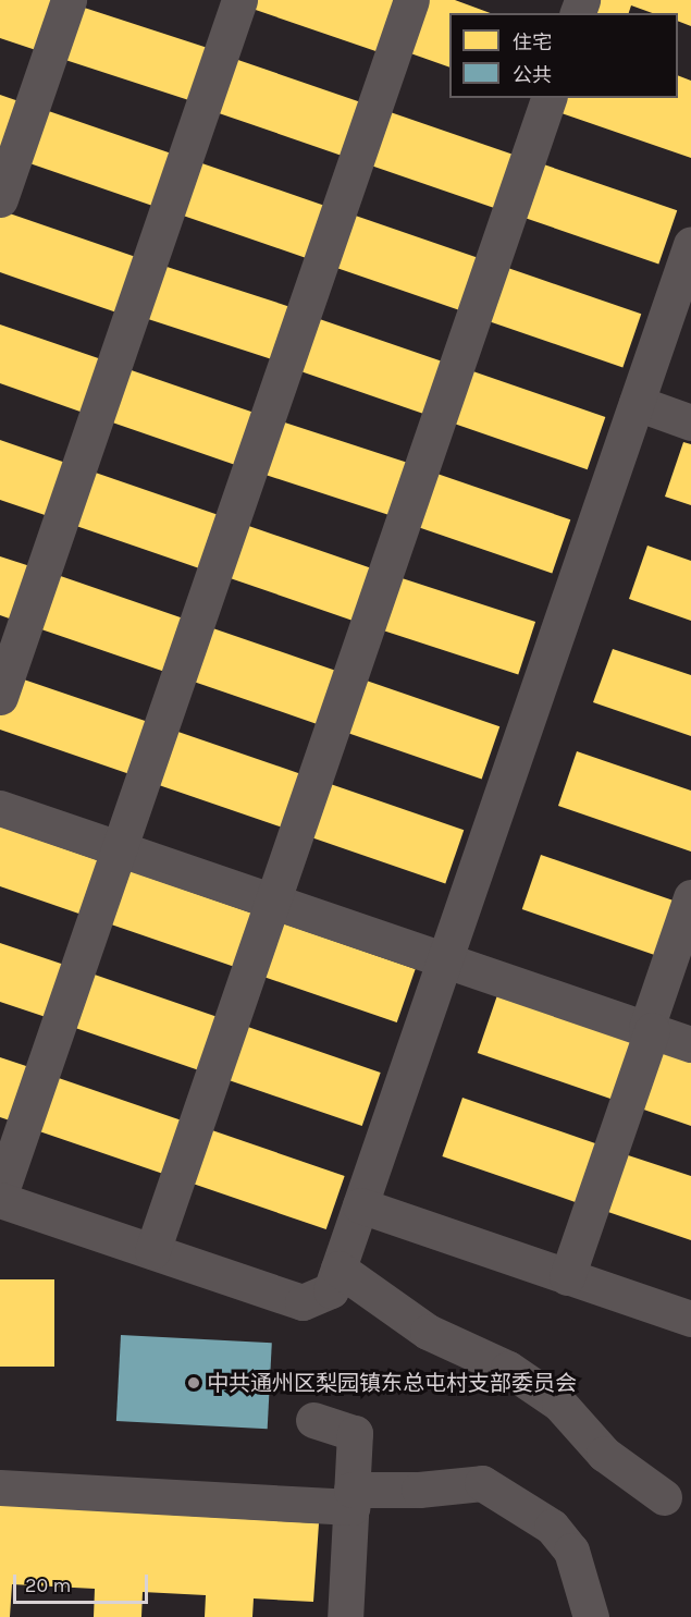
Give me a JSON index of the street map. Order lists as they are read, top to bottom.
{
  "places": ["中共通州区梨园镇东总屯村支部委员会"],
  "legend": ["住宅", "公共"],
  "scale_bar": "20 m"
}
